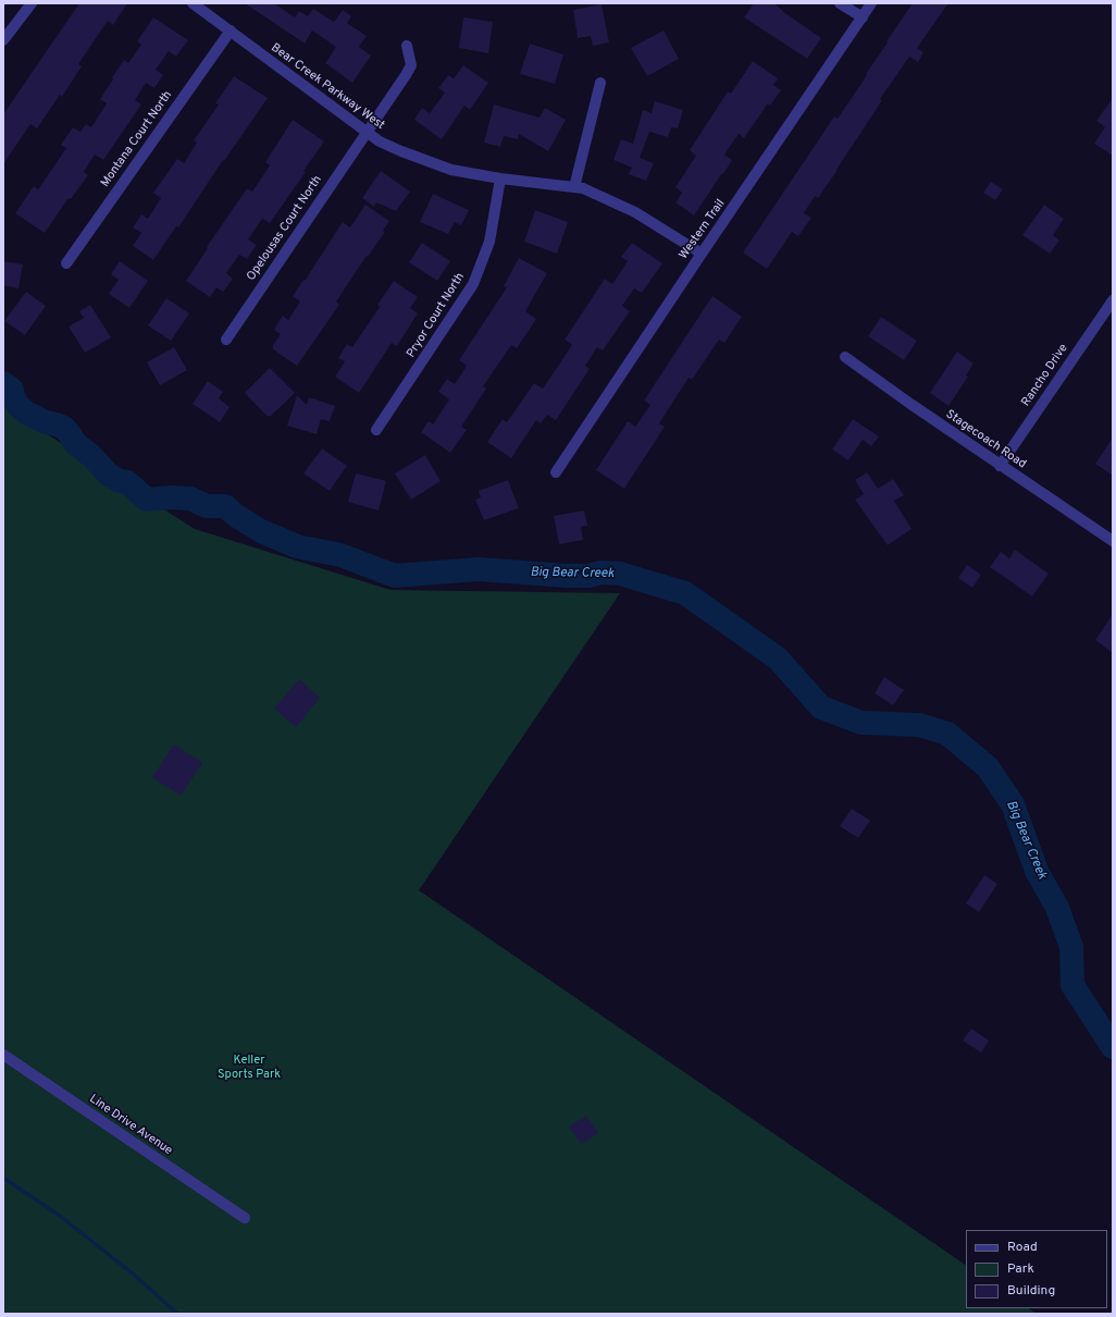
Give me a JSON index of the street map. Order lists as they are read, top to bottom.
{
  "streets": {
    "street": [
      "Bear Creek Parkway West",
      "Montana Court North",
      "Opelousas Court North",
      "Western Trail",
      "Pryor Court North",
      "Rancho Drive",
      "Stagecoach Road",
      "Line Drive Avenue"
    ]
  },
  "crossings": [
    ["Bear Creek Parkway West", "Montana Court North"],
    ["Bear Creek Parkway West", "Opelousas Court North"],
    ["Bear Creek Parkway West", "Western Trail"],
    ["Bear Creek Parkway West", "Pryor Court North"],
    ["Rancho Drive", "Stagecoach Road"]
  ],
  "water": ["Big Bear Creek"],
  "parks": ["Keller Sports Park"],
  "legend": ["Road", "Park", "Building"]
}
